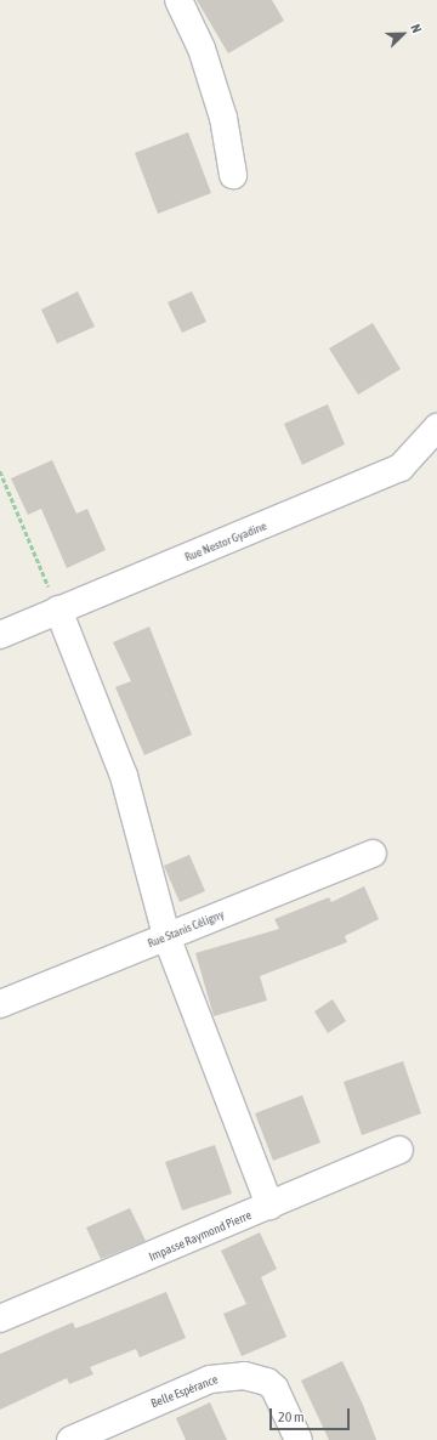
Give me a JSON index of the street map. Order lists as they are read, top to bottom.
{
  "streets": {
    "street": [
      "Rue Nestor Gyadine",
      "Rue Stanis Céligny",
      "Impasse Raymond Pierre",
      "Belle Espérance"
    ]
  },
  "scale_bar": "20 m",
  "north": "top right"
}
